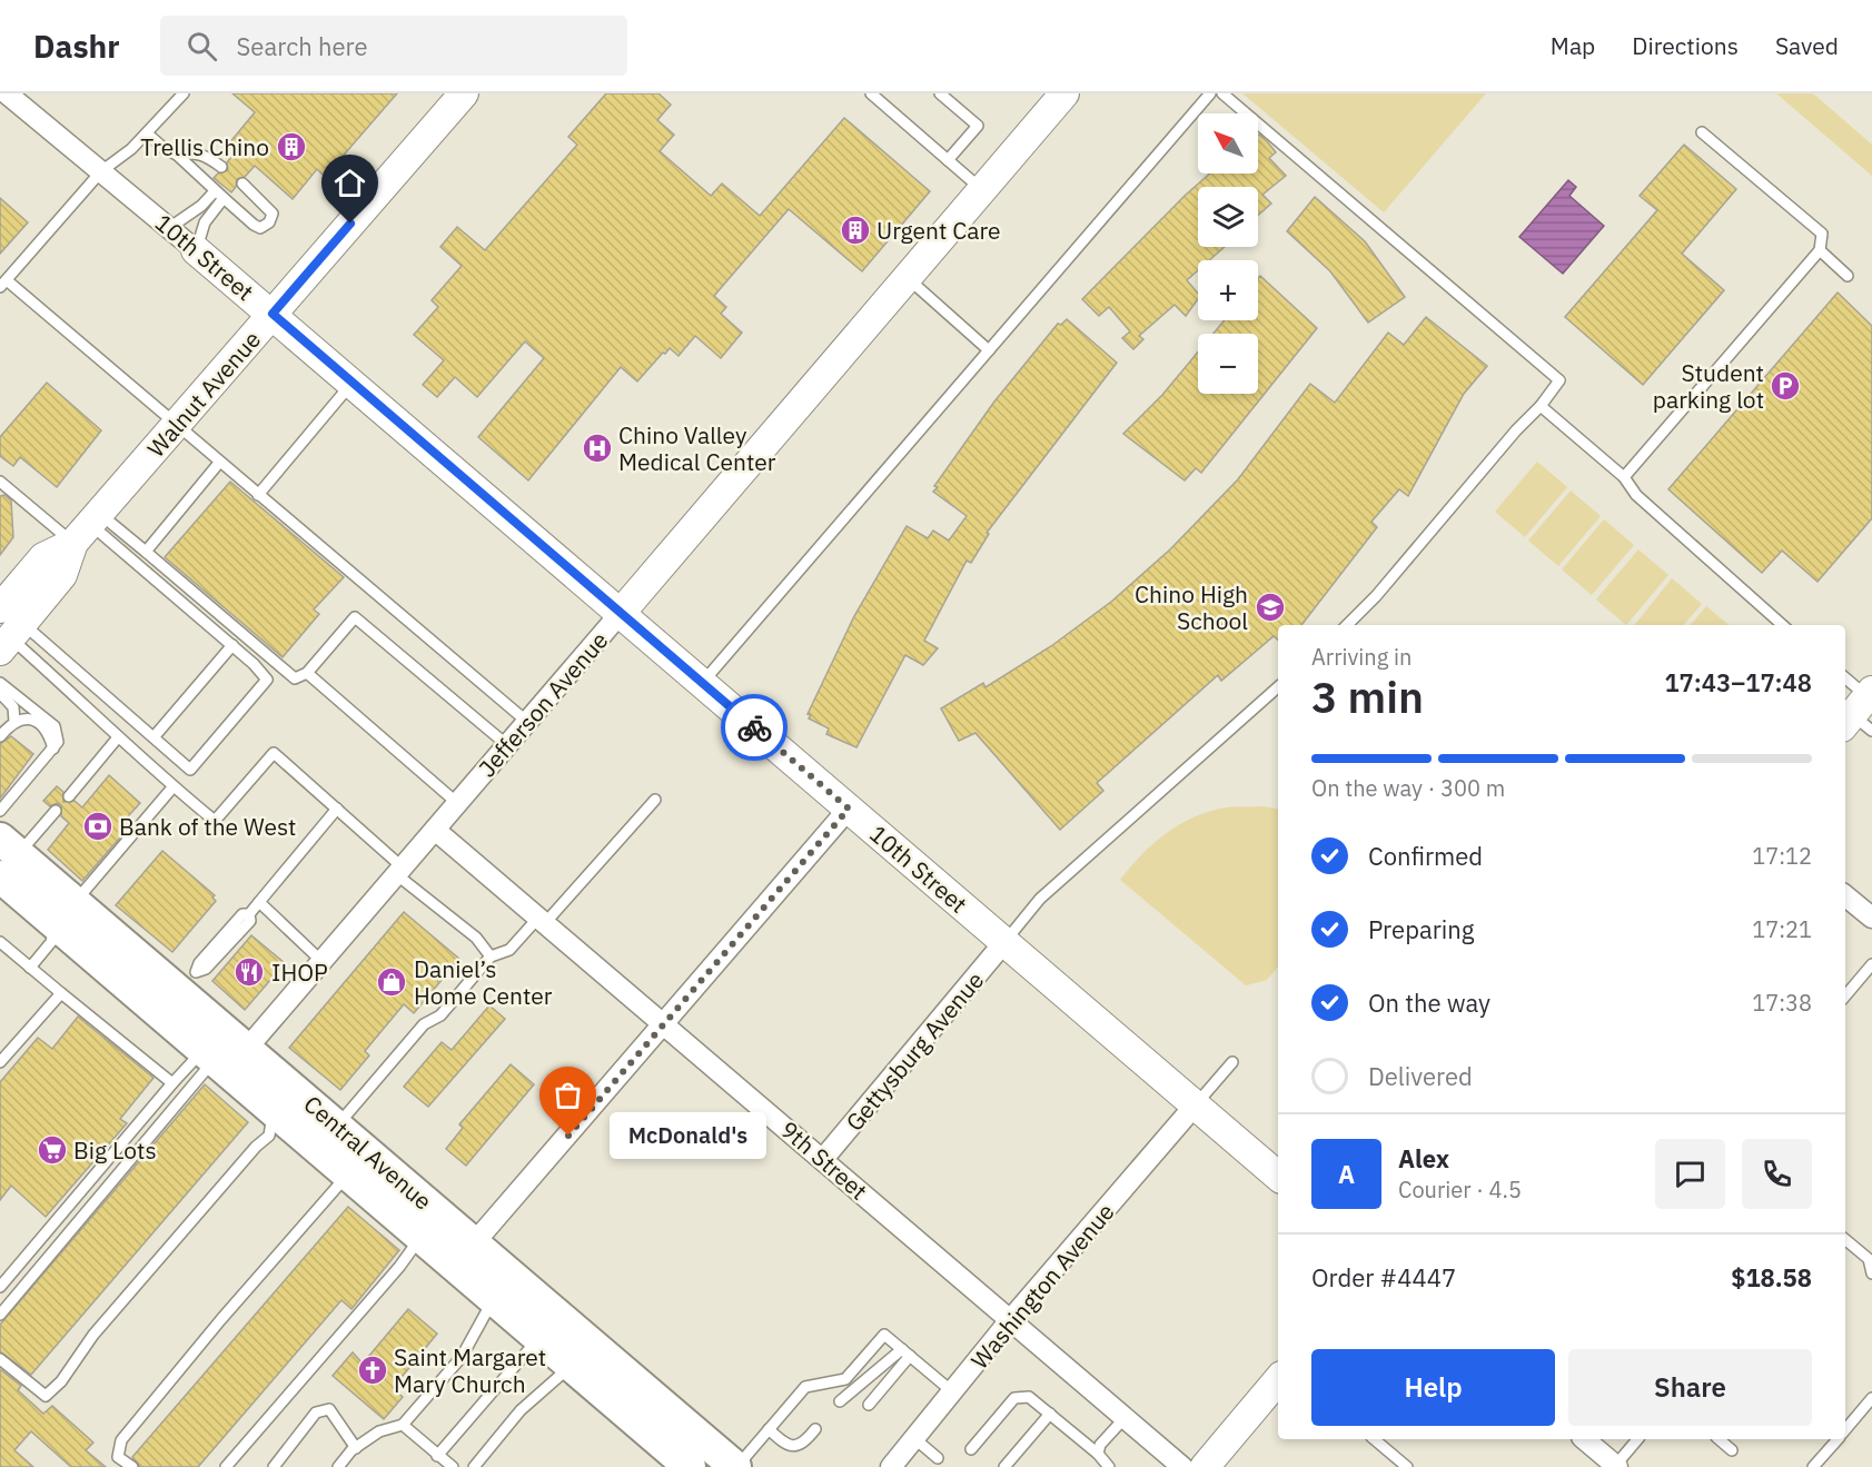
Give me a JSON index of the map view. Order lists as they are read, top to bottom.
{
  "streets": {
    "main road": ["Central Avenue"],
    "street": [
      "10th Street",
      "Walnut Avenue",
      "Jefferson Avenue",
      "Gettysburg Avenue",
      "9th Street",
      "Washington Avenue"
    ]
  },
  "crossings": [
    ["10th Street", "Walnut Avenue"],
    ["10th Street", "Jefferson Avenue"],
    ["10th Street", "Gettysburg Avenue"],
    ["10th Street", "Washington Avenue"],
    ["Jefferson Avenue", "Central Avenue"],
    ["Jefferson Avenue", "9th Street"],
    ["Gettysburg Avenue", "9th Street"],
    ["9th Street", "Washington Avenue"]
  ],
  "places": {
    "building": ["Trellis Chino", "Urgent Care"],
    "parking": ["Student parking lot"],
    "hospital": ["Chino Valley Medical Center"],
    "school or university": ["Chino High School"],
    "bank": ["Bank of the West"],
    "restaurant": ["IHOP"],
    "shop": ["Daniel’s Home Center"],
    "other": ["McDonald's"],
    "supermarket": ["Big Lots"],
    "church": ["Saint Margaret Mary Church"]
  },
  "north": "top left",
  "page": {
    "header": "Dashr",
    "search": "Search here",
    "nav": ["Map", "Directions", "Saved"],
    "map_buttons": ["+", "−"],
    "heading": ["3 min", "Arriving in", "17:43–17:48"],
    "panel": [
      "Alex",
      "Courier · 4.5",
      "Order #4447",
      "$18.58"
    ],
    "bar": "On the way · 300 m",
    "list": [
      ["Confirmed", "17:12"],
      ["Preparing", "17:21"],
      ["On the way", "17:38"],
      "Delivered"
    ],
    "bubble": "McDonald's",
    "round": "A",
    "buttons": ["Help", "Share"]
  }
}
